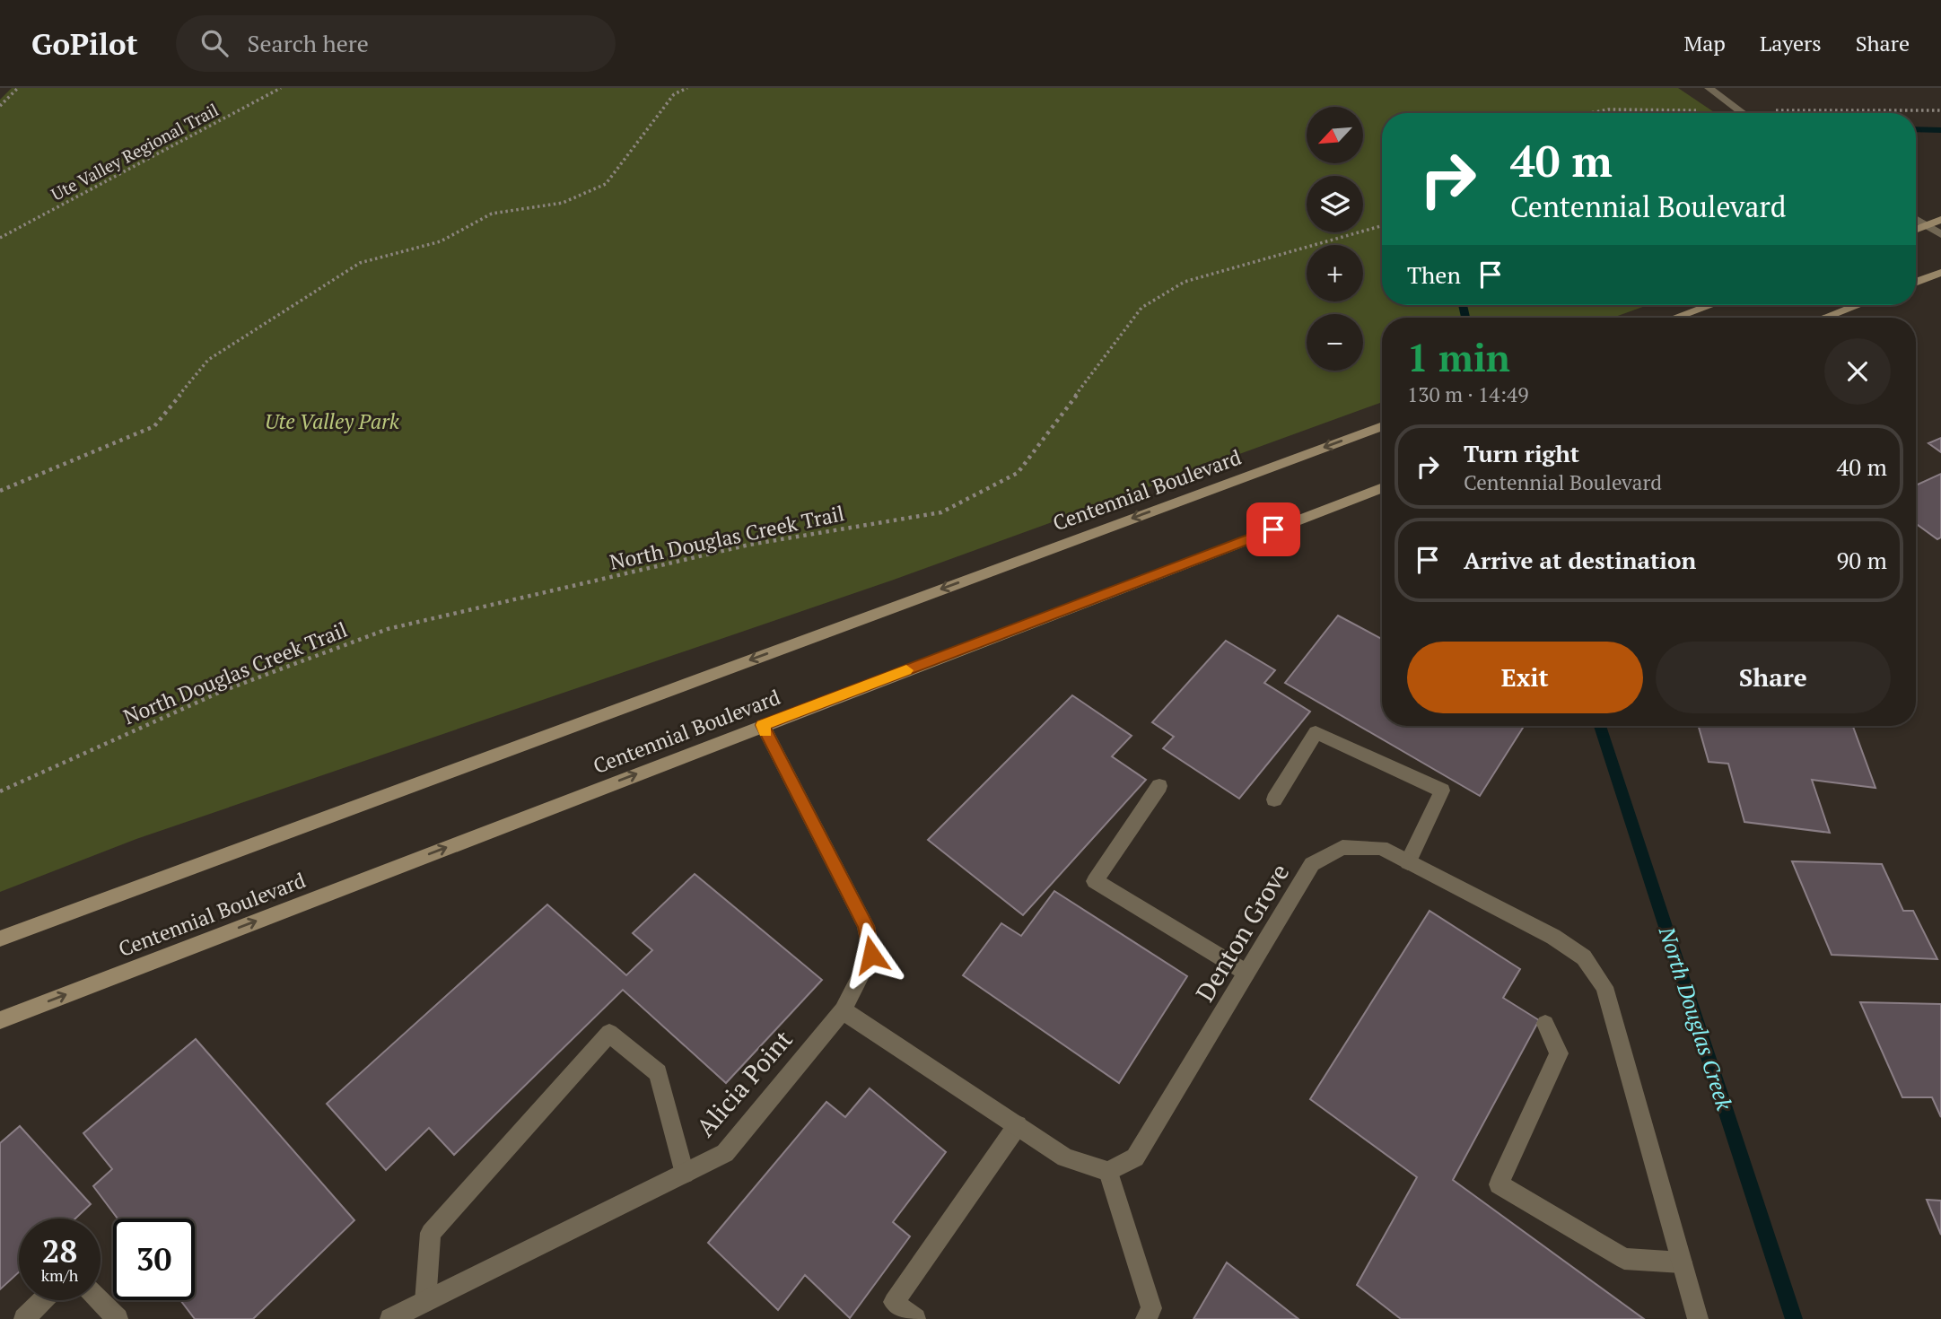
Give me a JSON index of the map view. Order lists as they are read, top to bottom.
{
  "streets": {
    "main road": ["Centennial Boulevard"],
    "street": ["Denton Grove", "Alicia Point"],
    "path": ["Ute Valley Regional Trail", "North Douglas Creek Trail"]
  },
  "crossings": [
    ["Centennial Boulevard", "Alicia Point"]
  ],
  "water": ["North Douglas Creek"],
  "parks": ["Ute Valley Park"],
  "north": "bottom left",
  "page": {
    "header": "GoPilot",
    "search": "Search here",
    "nav": ["Map", "Layers", "Share"],
    "map_buttons": ["+", "−"],
    "turn": ["40 m", "Centennial Boulevard"],
    "then": "Then",
    "heading": ["1 min", "130 m · 14:49"],
    "list": [
      {
        "name": "Turn right",
        "note": "Centennial Boulevard",
        "value": "40 m"
      },
      {
        "name": "Arrive at destination",
        "value": "90 m"
      }
    ],
    "buttons": ["Exit", "Share"],
    "speed": "28 km/h",
    "limit": "30"
  }
}
